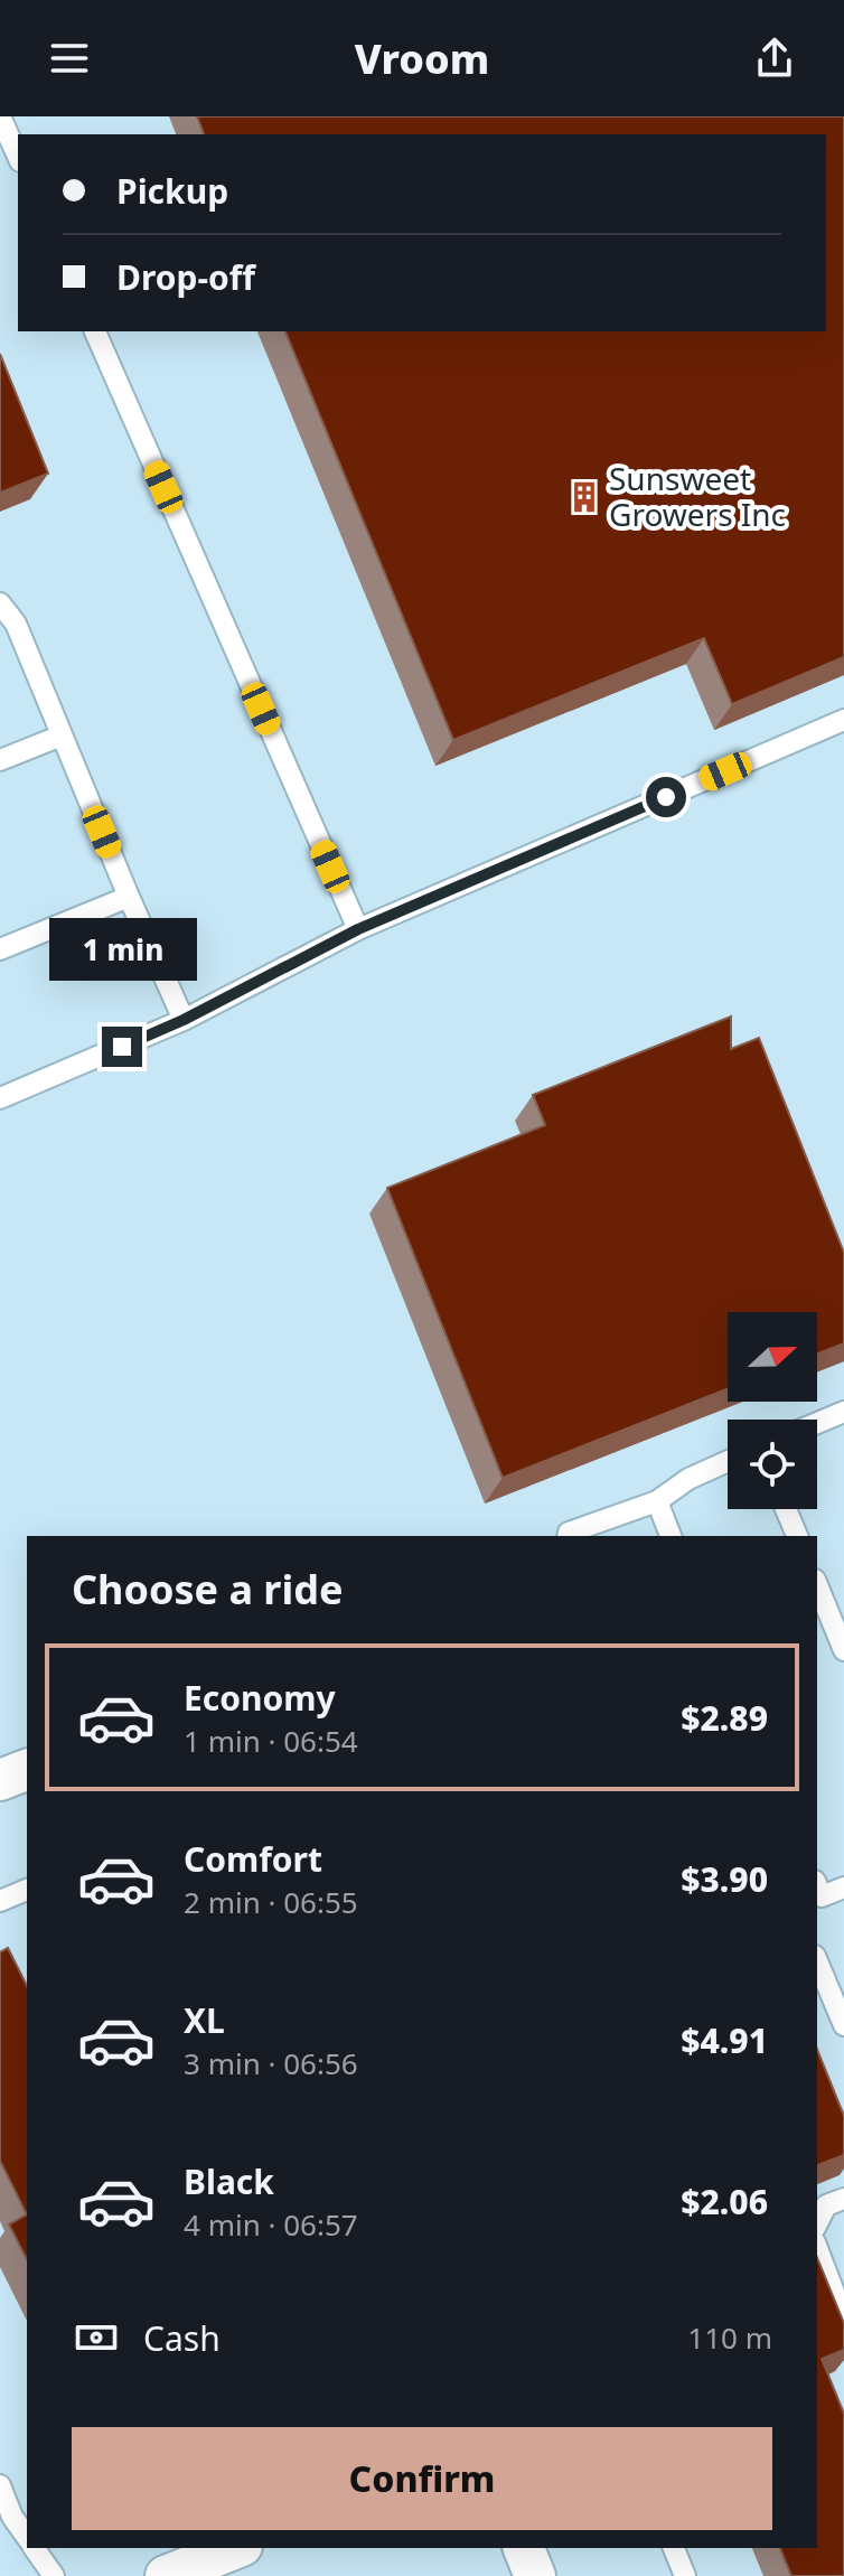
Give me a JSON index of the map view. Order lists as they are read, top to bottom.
{
  "places": {
    "building": ["Sunsweet Growers Inc"]
  },
  "north": "right",
  "page": {
    "header": "Vroom",
    "banner": ["Pickup", "Drop-off"],
    "bubble": "1 min",
    "heading": "Choose a ride",
    "list": [
      {
        "name": "Economy",
        "note": "1 min · 06:54",
        "value": "$2.89"
      },
      {
        "name": "Comfort",
        "note": "2 min · 06:55",
        "value": "$3.90"
      },
      {
        "name": "XL",
        "note": "3 min · 06:56",
        "value": "$4.91"
      },
      {
        "name": "Black",
        "note": "4 min · 06:57",
        "value": "$2.06"
      }
    ],
    "pay": ["Cash", "110 m"],
    "buttons": "Confirm"
  }
}
